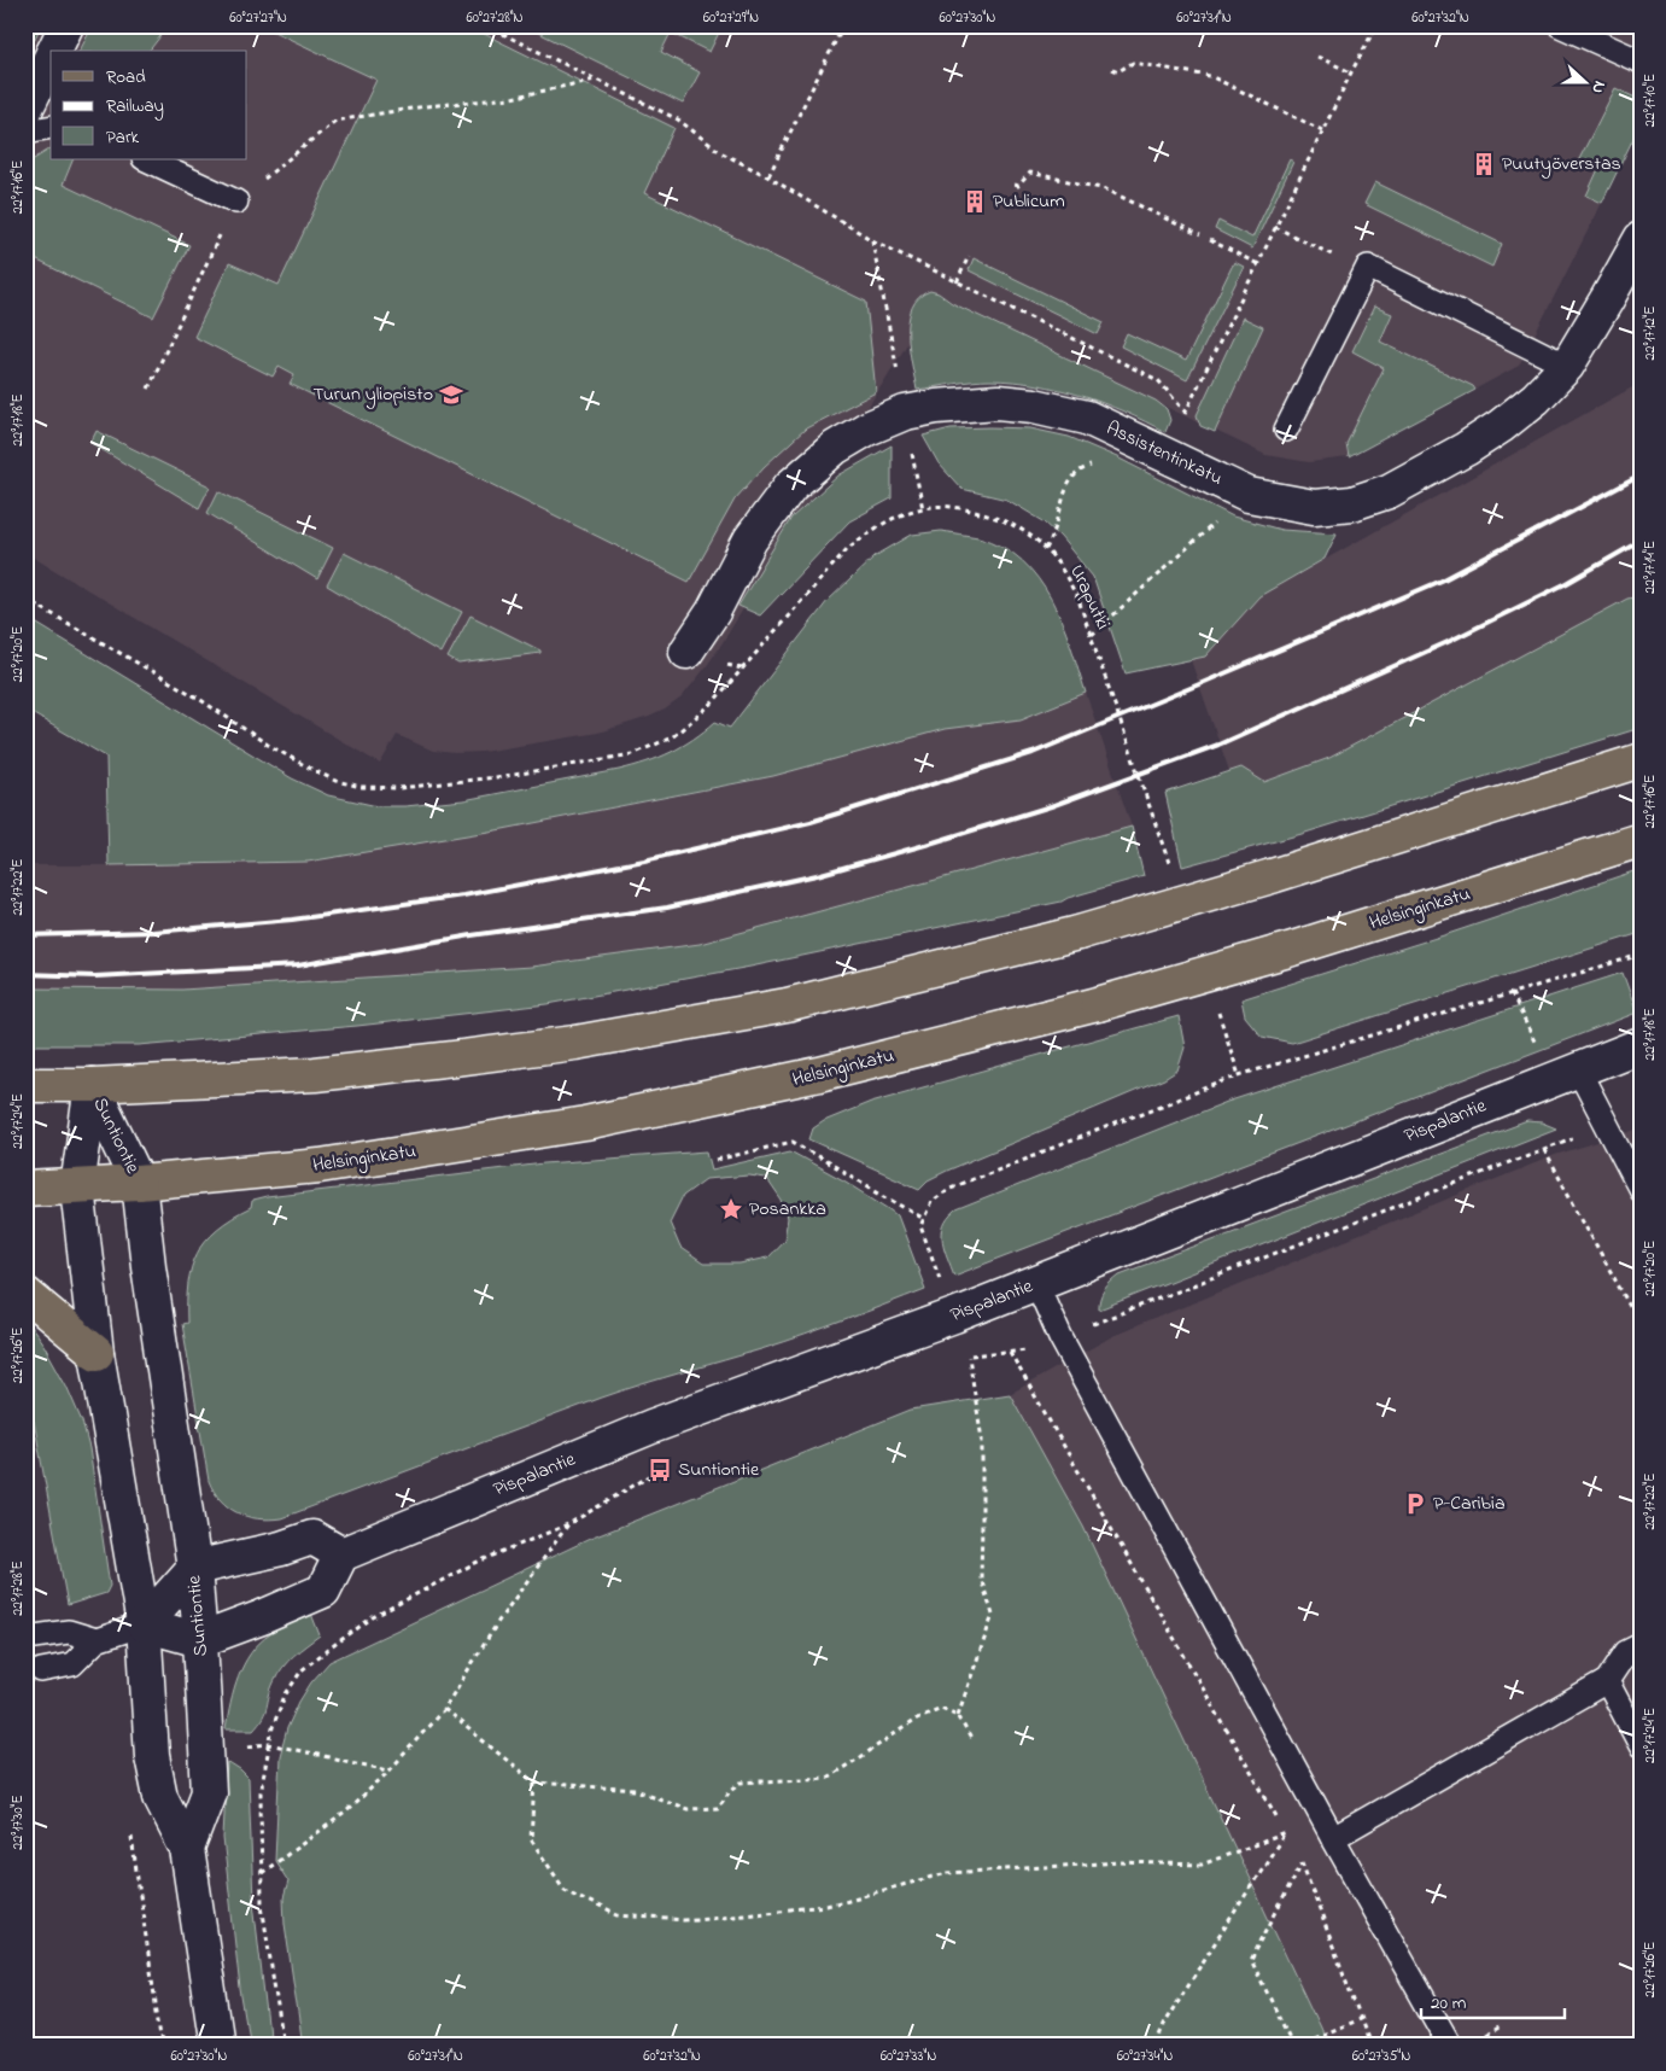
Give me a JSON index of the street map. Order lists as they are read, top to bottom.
{
  "streets": {
    "main road": ["Helsinginkatu"],
    "street": ["Assistentinkatu", "Pispalantie", "Suntiontie"],
    "path": ["Uraputki"]
  },
  "crossings": [
    ["Helsinginkatu", "Suntiontie"]
  ],
  "places": {
    "building": ["Puutyöverstas", "Publicum"],
    "school or university": ["Turun yliopisto"],
    "place": ["Posankka"],
    "bus stop": ["Suntiontie"],
    "parking": ["P-Caribia"]
  },
  "legend": ["Road", "Railway", "Park"],
  "scale_bar": "20 m",
  "north": "right",
  "coordinates": [
    "60°27'27\"N",
    "60°27'28\"N",
    "60°27'29\"N",
    "60°27'30\"N",
    "60°27'31\"N",
    "60°27'32\"N",
    "22°17'10\"E",
    "22°17'16\"E",
    "22°17'12\"E",
    "22°17'18\"E",
    "22°17'14\"E",
    "22°17'20\"E",
    "22°17'22\"E",
    "22°17'24\"E",
    "22°17'26\"E",
    "22°17'28\"E",
    "22°17'30\"E",
    "60°27'33\"N",
    "60°27'34\"N",
    "60°27'35\"N"
  ]
}
